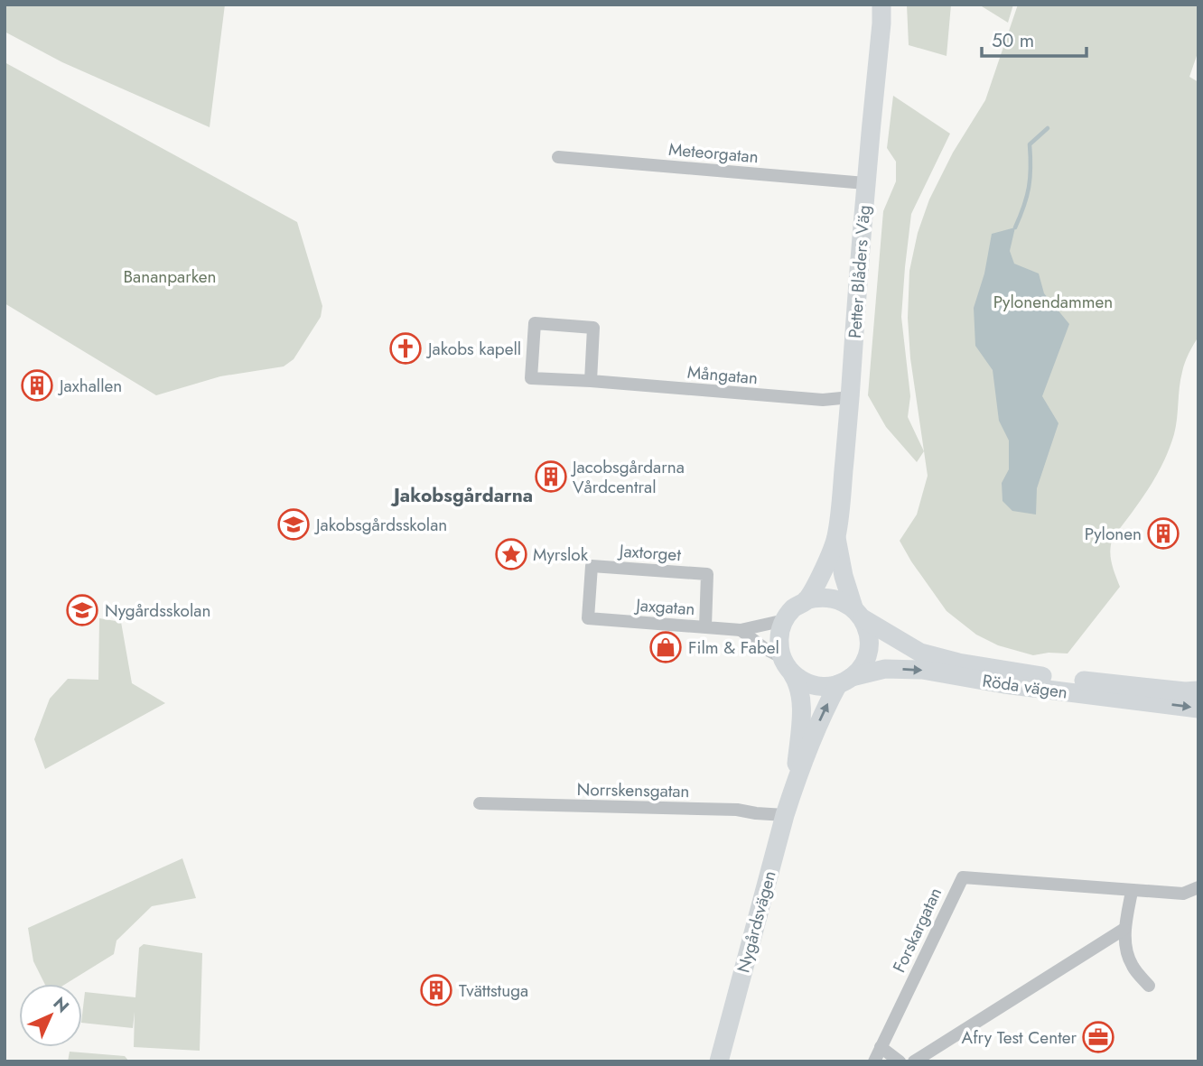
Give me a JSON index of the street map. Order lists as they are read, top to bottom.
{
  "streets": {
    "street": [
      "Meteorgatan",
      "Petter Blåders Väg",
      "Mångatan",
      "Jaxtorget",
      "Jaxgatan",
      "Röda vägen",
      "Norrskensgatan",
      "Nygårdsvägen",
      "Forskargatan"
    ]
  },
  "crossings": [
    ["Meteorgatan", "Petter Blåders Väg"],
    ["Petter Blåders Väg", "Mångatan"],
    ["Petter Blåders Väg", "Jaxgatan"],
    ["Petter Blåders Väg", "Röda vägen"],
    ["Petter Blåders Väg", "Nygårdsvägen"],
    ["Jaxtorget", "Jaxgatan"],
    ["Jaxgatan", "Röda vägen"],
    ["Jaxgatan", "Nygårdsvägen"],
    ["Röda vägen", "Nygårdsvägen"],
    ["Norrskensgatan", "Nygårdsvägen"]
  ],
  "districts": ["Jakobsgårdarna"],
  "parks": ["Bananparken", "Pylonendammen"],
  "places": {
    "church": ["Jakobs kapell"],
    "building": [
      "Jaxhallen",
      "Jacobsgårdarna Vårdcentral",
      "Pylonen",
      "Tvättstuga"
    ],
    "school or university": ["Jakobsgårdsskolan", "Nygårdsskolan"],
    "place": ["Myrslok"],
    "shop": ["Film & Fabel"],
    "office": ["Afry Test Center"]
  },
  "scale_bar": "50 m",
  "north": "top right"
}
